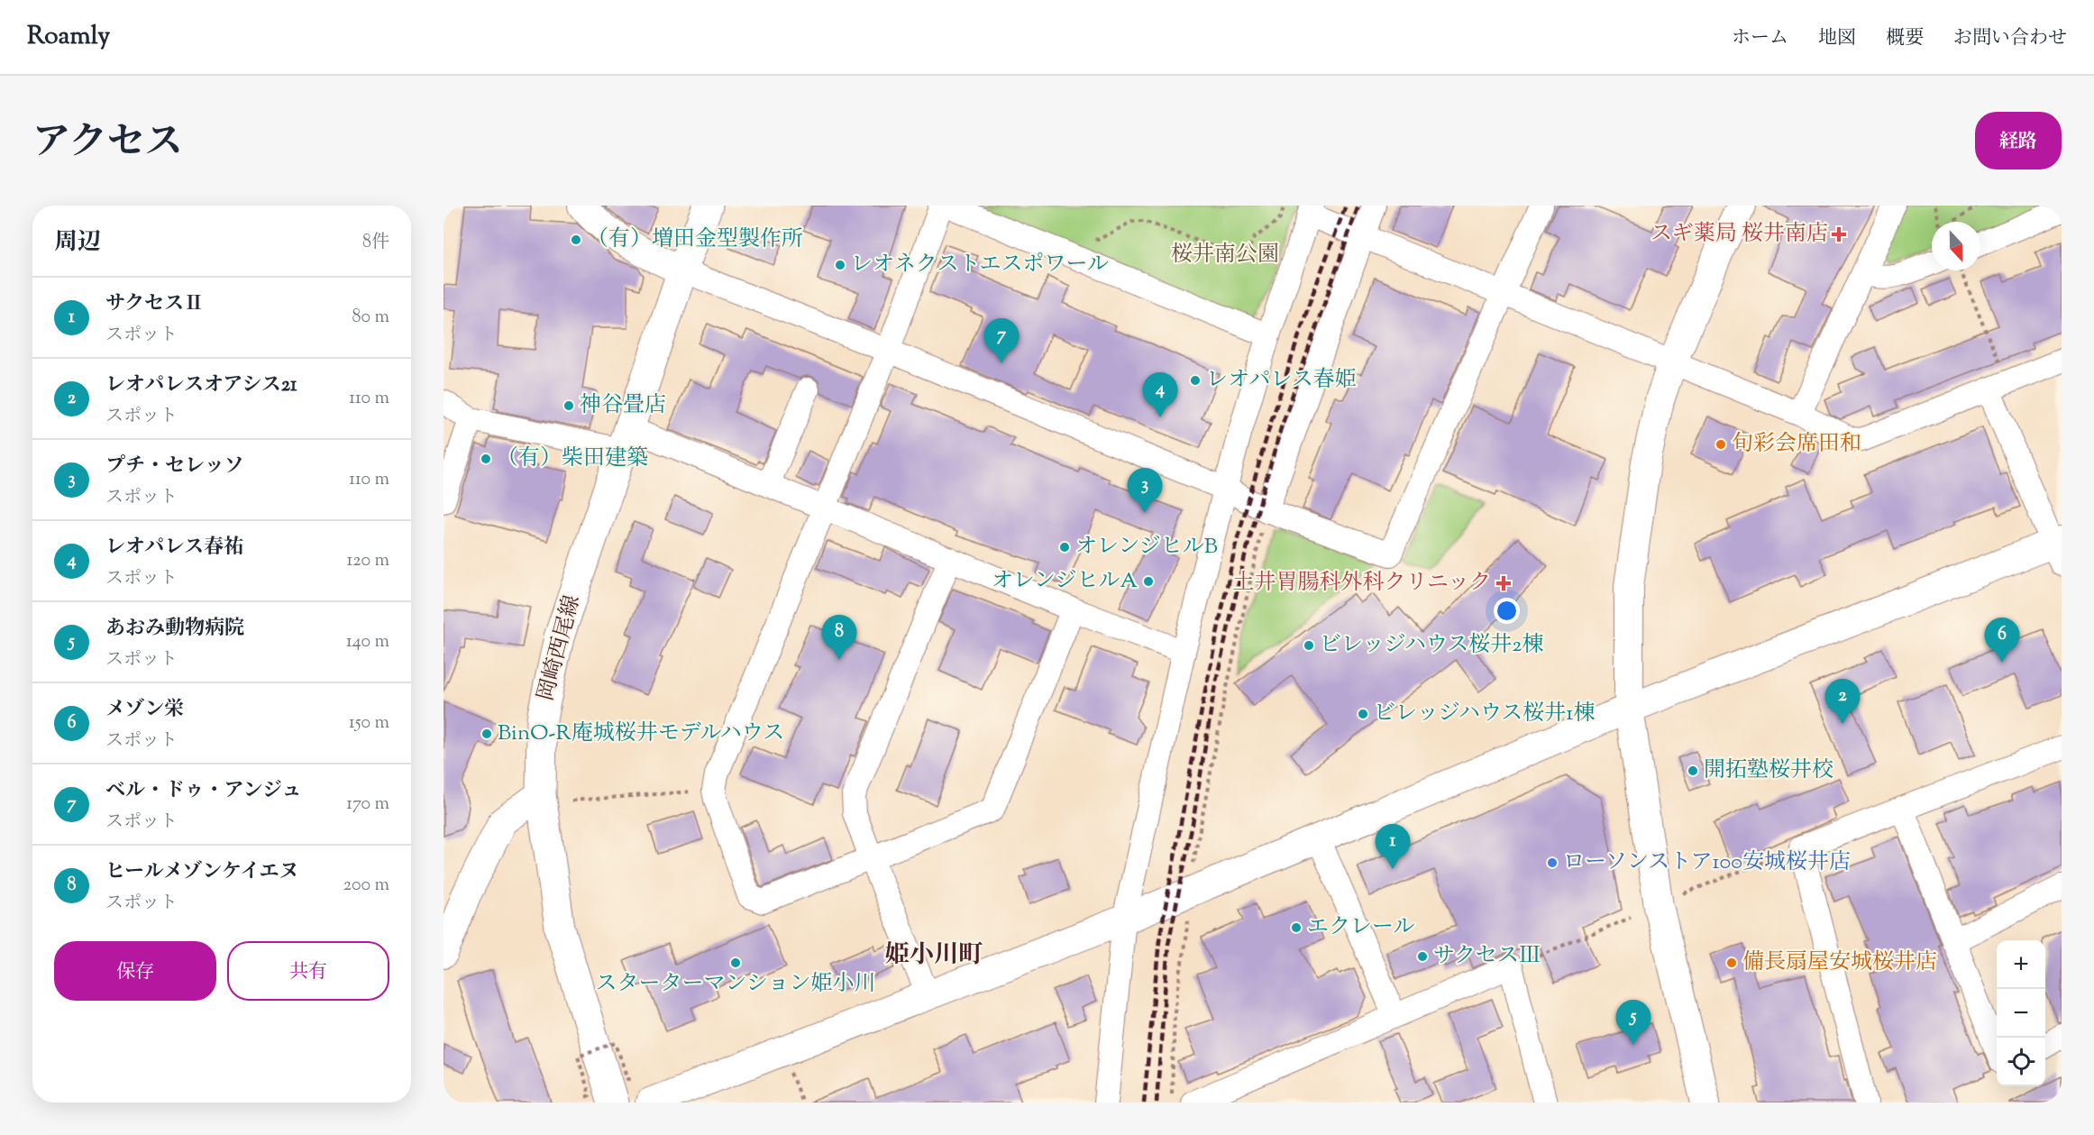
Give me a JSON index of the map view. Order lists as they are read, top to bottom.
{
  "streets": {
    "main road": ["岡崎西尾線"]
  },
  "districts": ["姫小川町"],
  "parks": ["桜井南公園"],
  "places": {
    "health": ["スギ薬局 桜井南店", "土井胃腸科外科クリニック"],
    "other": [
      "（有）増田金型製作所",
      "レオネクストエスポワール",
      "レオパレス春姫",
      "神谷畳店",
      "旬彩会席田和",
      "（有）柴田建築",
      "オレンジヒルB",
      "オレンジヒルA",
      "ビレッジハウス桜井2棟",
      "ビレッジハウス桜井1棟",
      "BinO‐R庵城桜井モデルハウス",
      "開拓塾桜井校",
      "ローソンストア100安城桜井店",
      "エクレール",
      "サクセスⅢ",
      "スターターマンション姫小川",
      "備長扇屋安城桜井店"
    ]
  },
  "north": "bottom",
  "page": {
    "header": "Roamly",
    "nav": [
      "ホーム",
      "地図",
      "概要",
      "お問い合わせ"
    ],
    "title": "アクセス",
    "buttons": [
      "経路",
      ["保存", "共有"]
    ],
    "heading": ["周辺", "8件"],
    "list": [
      {
        "mark": "1",
        "name": "サクセスⅡ",
        "note": "スポット",
        "value": "80 m"
      },
      {
        "mark": "2",
        "name": "レオパレスオアシス21",
        "note": "スポット",
        "value": "110 m"
      },
      {
        "mark": "3",
        "name": "プチ・セレッソ",
        "note": "スポット",
        "value": "110 m"
      },
      {
        "mark": "4",
        "name": "レオパレス春祐",
        "note": "スポット",
        "value": "120 m"
      },
      {
        "mark": "5",
        "name": "あおみ動物病院",
        "note": "スポット",
        "value": "140 m"
      },
      {
        "mark": "6",
        "name": "メゾン栄",
        "note": "スポット",
        "value": "150 m"
      },
      {
        "mark": "7",
        "name": "ベル・ドゥ・アンジュ",
        "note": "スポット",
        "value": "170 m"
      },
      {
        "mark": "8",
        "name": "ヒールメゾンケイエヌ",
        "note": "スポット",
        "value": "200 m"
      }
    ],
    "pins": [
      "7",
      "4",
      "3",
      "8",
      "6",
      "2",
      "1",
      "5"
    ],
    "map_buttons": ["+", "−"]
  }
}
